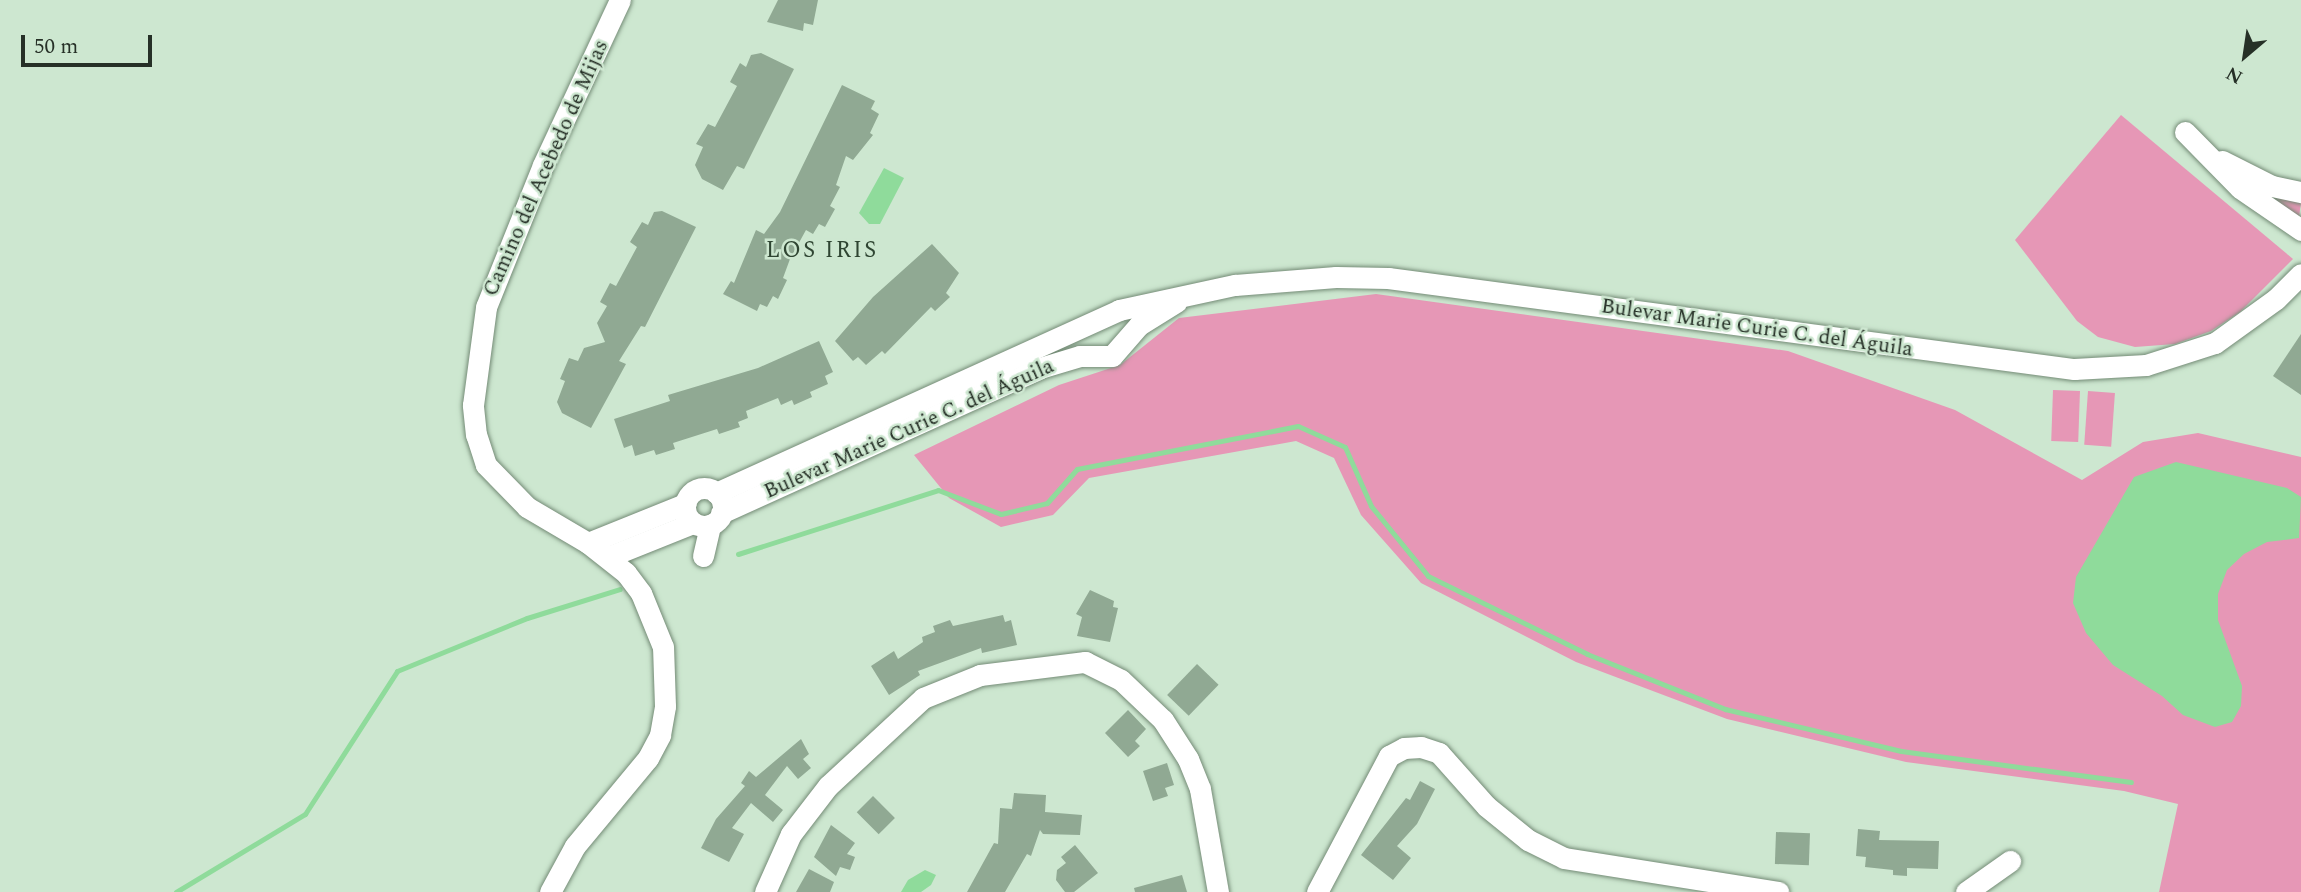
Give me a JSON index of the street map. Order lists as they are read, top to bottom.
{
  "streets": {
    "street": ["Camino del Acebedo de Mijas", "Bulevar Marie Curie C. del Águila"]
  },
  "districts": ["LOS IRIS"],
  "scale_bar": "50 m",
  "north": "bottom left"
}
